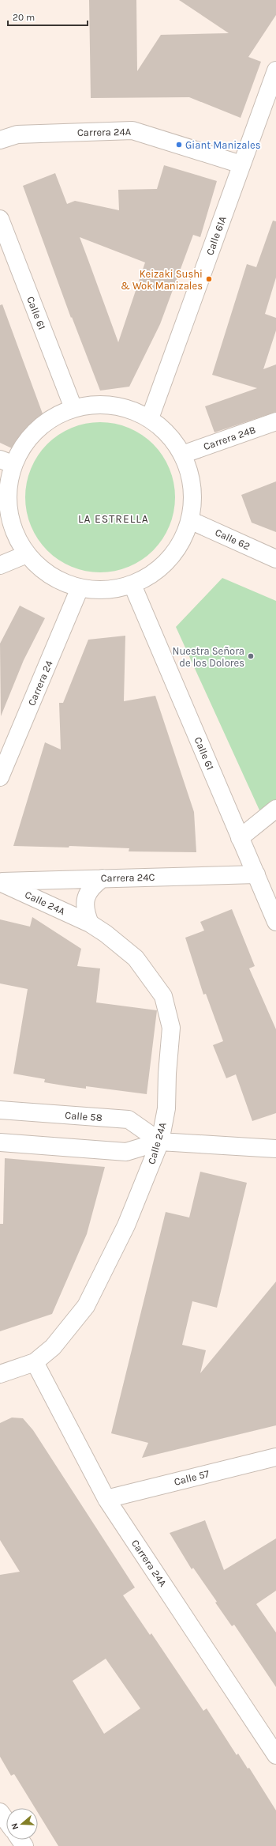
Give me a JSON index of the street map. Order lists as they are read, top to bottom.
{
  "streets": {
    "street": [
      "Carrera 24A",
      "Calle 61A",
      "Calle 61",
      "Carrera 24B",
      "Calle 62",
      "Carrera 24",
      "Carrera 24C",
      "Calle 24A",
      "Calle 58",
      "Calle 57"
    ]
  },
  "crossings": [
    ["Carrera 24A", "Calle 61A"],
    ["Carrera 24A", "Calle 24A"],
    ["Carrera 24A", "Calle 57"],
    ["Calle 61", "Carrera 24C"],
    ["Carrera 24C", "Calle 24A"],
    ["Calle 24A", "Calle 58"]
  ],
  "districts": ["LA ESTRELLA"],
  "places": ["Giant Manizales", "Keizaki Sushi & Wok Manizales", "Nuestra Señora de los Dolores"],
  "scale_bar": "20 m",
  "north": "left"
}
